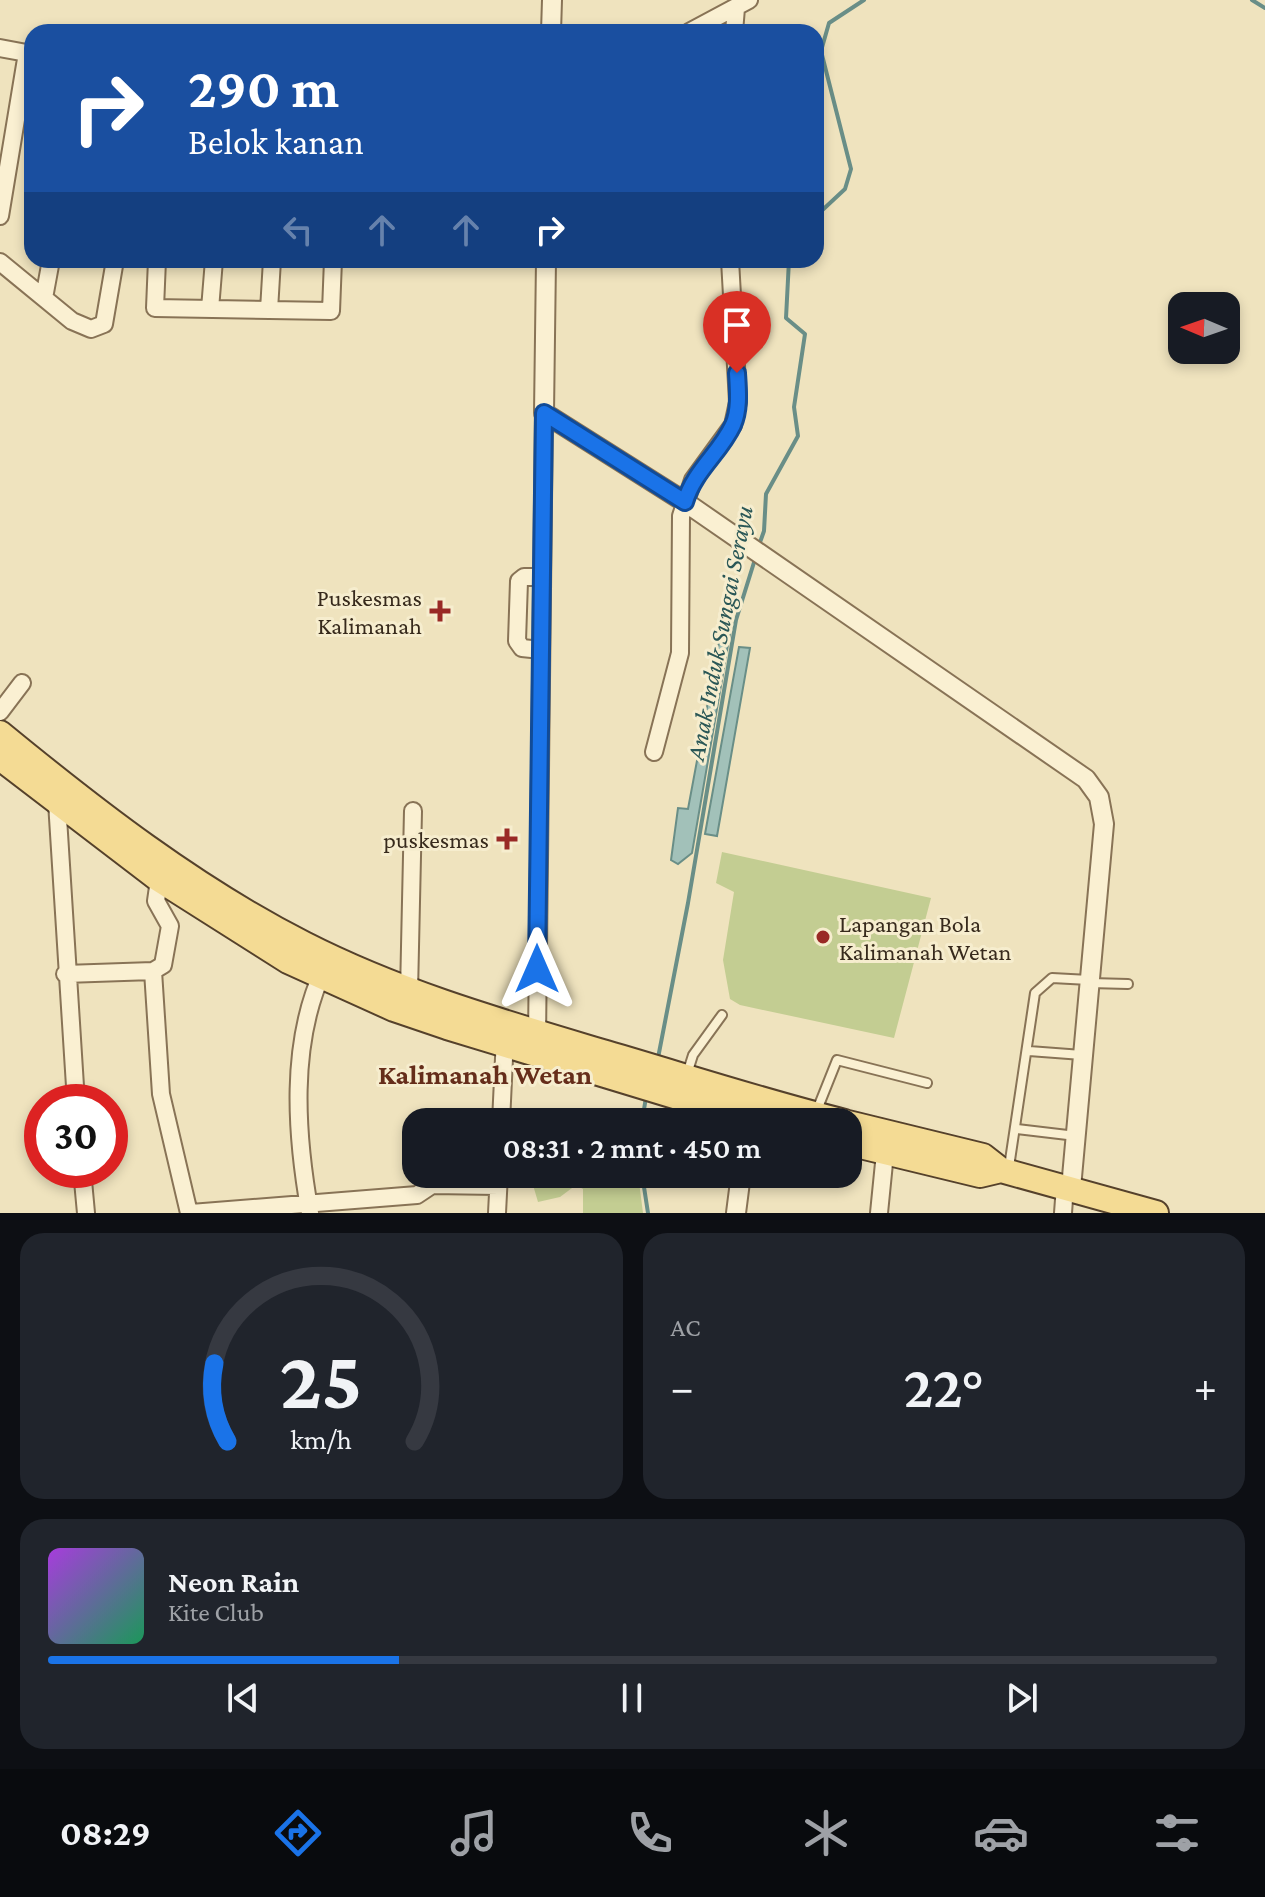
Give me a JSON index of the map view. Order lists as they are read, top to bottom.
{
  "districts": ["Kalimanah Wetan"],
  "water": ["Anak Induk Sungai Serayu"],
  "places": {
    "health": ["Puskesmas Kalimanah", "puskesmas"],
    "other": ["Lapangan Bola Kalimanah Wetan"]
  },
  "north": "left",
  "page": {
    "turn": ["290 m", "Belok kanan"],
    "limit": "30",
    "trip": "08:31 · 2 mnt · 450 m",
    "tile": "AC",
    "heat": ["−", "22°", "+"],
    "song": ["Neon Rain", "Kite Club"],
    "tabs": "08:29",
    "gauge": ["25", "km/h"]
  }
}
